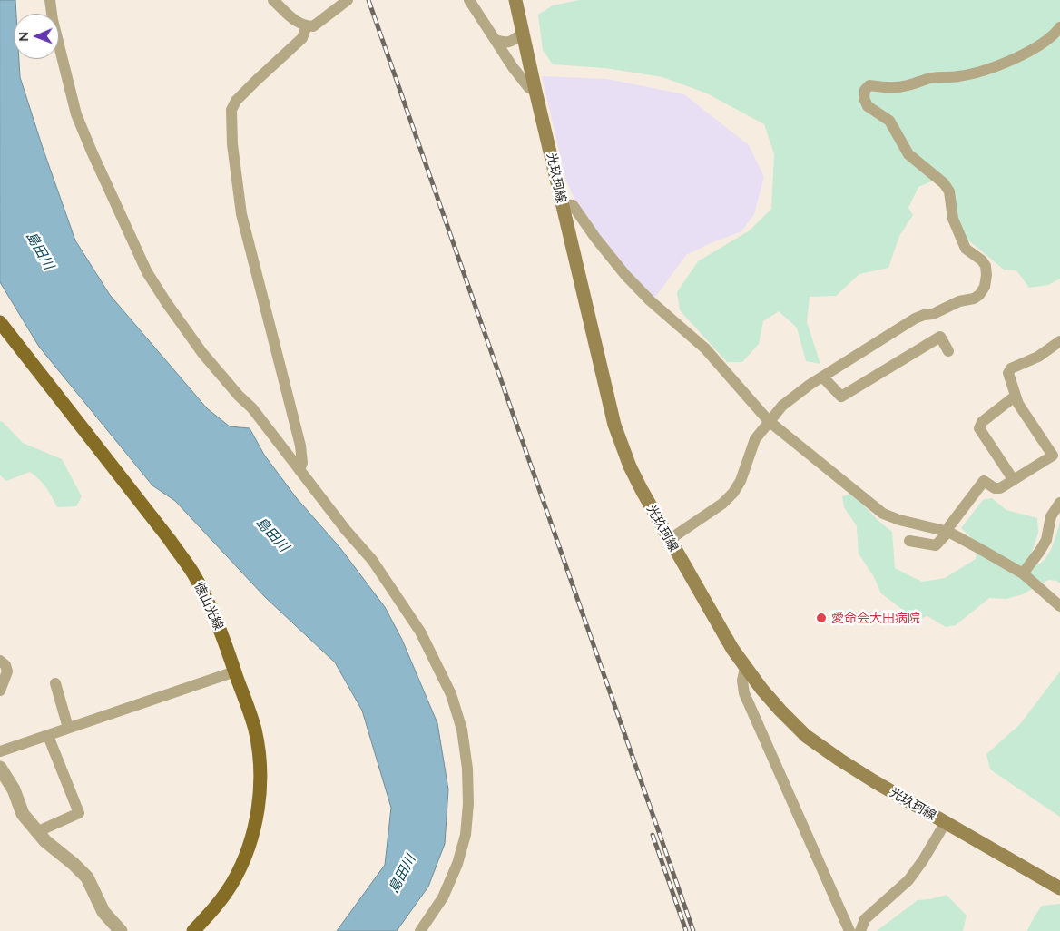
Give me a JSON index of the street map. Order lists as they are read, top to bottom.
{
  "streets": {
    "main road": ["光玖珂線", "徳山光線"]
  },
  "water": ["島田川"],
  "places": ["愛命会大田病院"],
  "north": "left"
}
